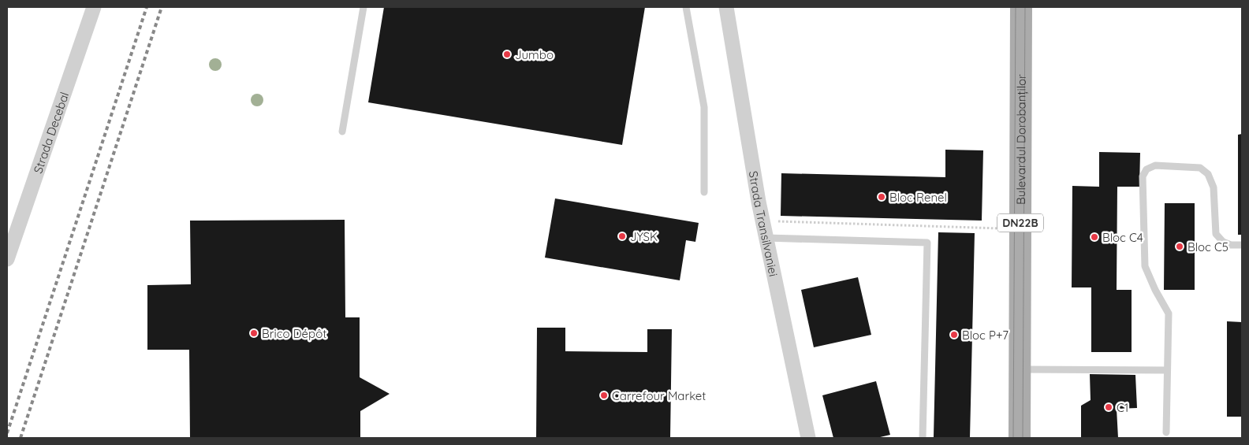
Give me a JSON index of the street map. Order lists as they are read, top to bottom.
{
  "streets": {
    "main road": ["Bulevardul Dorobanților", "DN22B"],
    "street": ["Strada Decebal", "Strada Transilvaniei"]
  },
  "places": [
    "Jumbo",
    "Bloc Renel",
    "JYSK",
    "Bloc C4",
    "Bloc C5",
    "Brico Dépôt",
    "Bloc P+7",
    "Carrefour Market",
    "C1"
  ]
}
